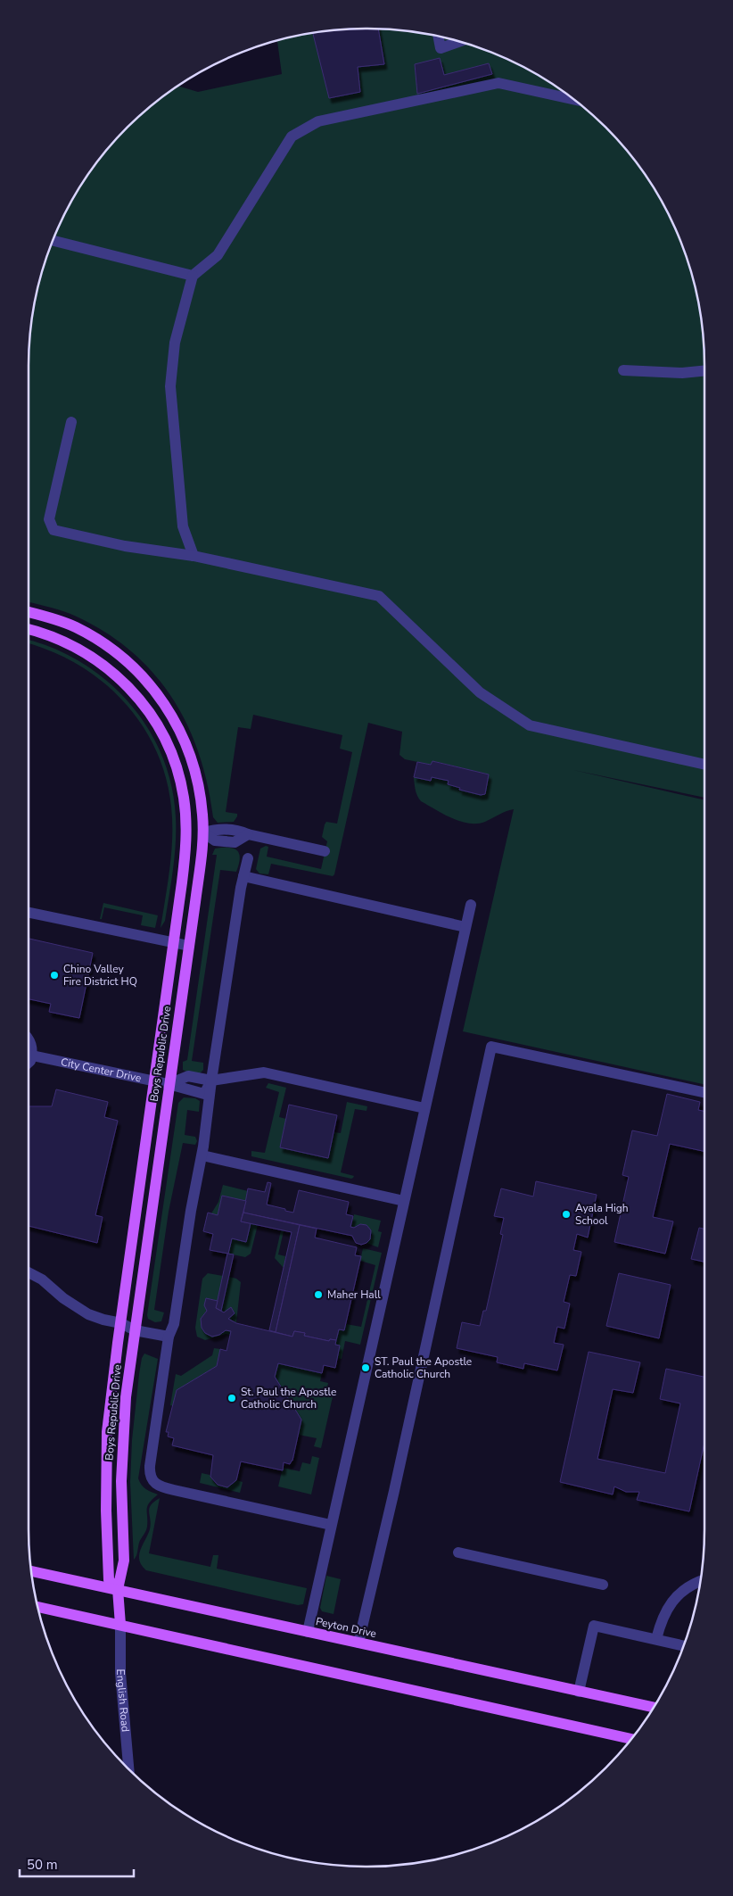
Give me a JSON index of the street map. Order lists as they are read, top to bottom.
{
  "streets": {
    "main road": ["Boys Republic Drive", "Peyton Drive"],
    "street": ["City Center Drive", "English Road"]
  },
  "crossings": [
    ["Boys Republic Drive", "City Center Drive"],
    ["Boys Republic Drive", "Peyton Drive"],
    ["Boys Republic Drive", "English Road"]
  ],
  "places": [
    "Chino Valley Fire District HQ",
    "Ayala High School",
    "Maher Hall",
    "ST. Paul the Apostle Catholic Church",
    "St. Paul the Apostle Catholic Church"
  ],
  "scale_bar": "50 m"
}
